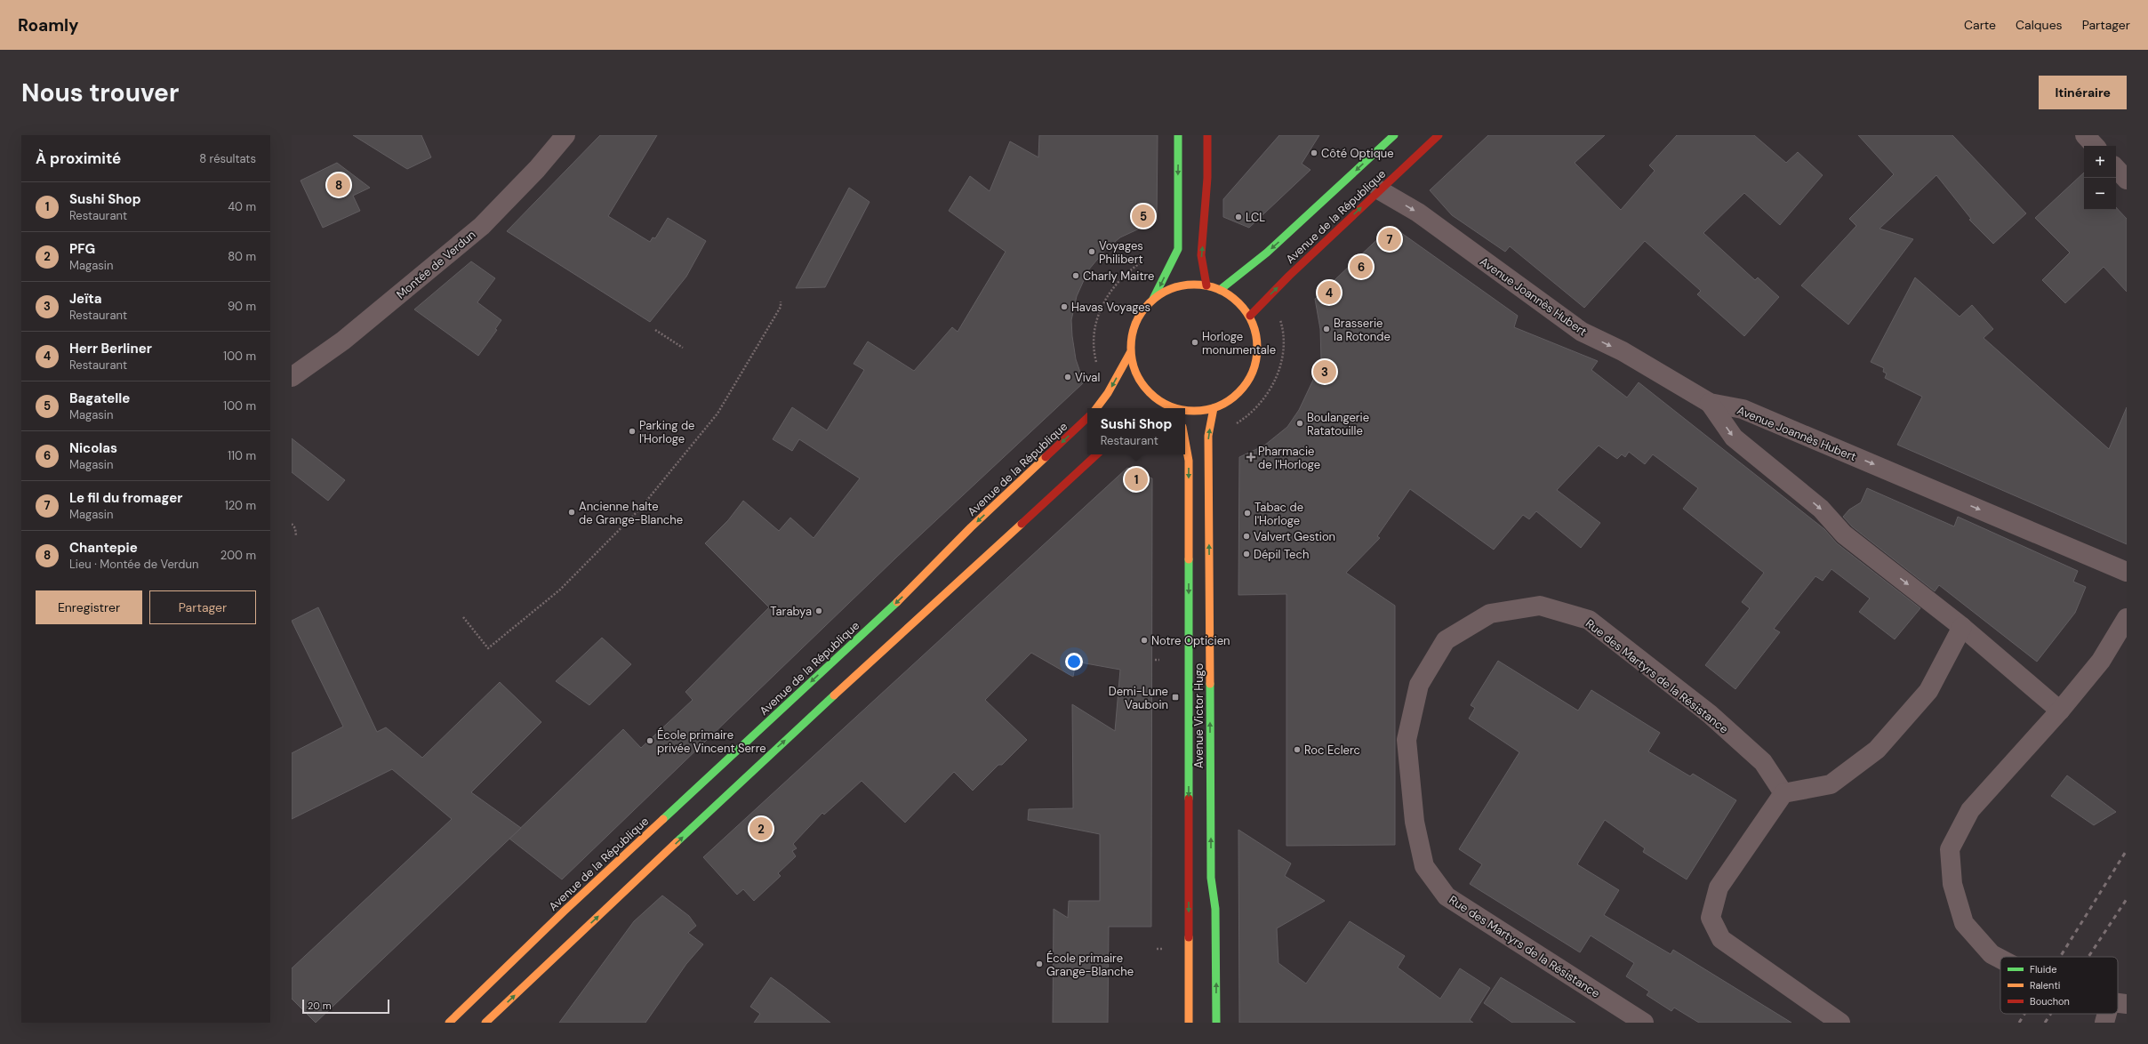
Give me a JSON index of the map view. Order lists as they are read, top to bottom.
{
  "streets": {
    "main road": ["Avenue de la République", "Avenue Victor Hugo"],
    "street": ["Montée de Verdun", "Avenue Joannès Hubert", "Rue des Martyrs de la Résistance"]
  },
  "crossings": [
    ["Avenue de la République", "Avenue Joannès Hubert"]
  ],
  "places": {
    "other": [
      "Côté Optique",
      "LCL",
      "Voyages Philibert",
      "Charly Maitre",
      "Havas Voyages",
      "Brasserie la Rotonde",
      "Horloge monumentale",
      "Vival",
      "Boulangerie Ratatouille",
      "Parking de l'Horloge",
      "Ancienne halte de Grange-Blanche",
      "Tabac de l'Horloge",
      "Valvert Gestion",
      "Dépil Tech",
      "Tarabya",
      "Notre Opticien",
      "École primaire privée Vincent Serre",
      "Roc Eclerc",
      "École primaire Grange-Blanche"
    ],
    "health": ["Pharmacie de l'Horloge"],
    "transit": ["Demi-Lune Vauboin"]
  },
  "legend": ["Fluide", "Ralenti", "Bouchon"],
  "scale_bar": "20 m",
  "page": {
    "header": "Roamly",
    "nav": ["Carte", "Calques", "Partager"],
    "buttons": [
      "Itinéraire",
      ["Enregistrer", "Partager"]
    ],
    "title": "Nous trouver",
    "heading": ["À proximité", "8 résultats"],
    "map_buttons": ["+", "−"],
    "pins": [
      "8",
      "5",
      "7",
      "6",
      "4",
      "3",
      "1",
      "2"
    ],
    "list": [
      {
        "mark": "1",
        "name": "Sushi Shop",
        "note": "Restaurant",
        "value": "40 m"
      },
      {
        "mark": "2",
        "name": "PFG",
        "note": "Magasin",
        "value": "80 m"
      },
      {
        "mark": "3",
        "name": "Jeïta",
        "note": "Restaurant",
        "value": "90 m"
      },
      {
        "mark": "4",
        "name": "Herr Berliner",
        "note": "Restaurant",
        "value": "100 m"
      },
      {
        "mark": "5",
        "name": "Bagatelle",
        "note": "Magasin",
        "value": "100 m"
      },
      {
        "mark": "6",
        "name": "Nicolas",
        "note": "Magasin",
        "value": "110 m"
      },
      {
        "mark": "7",
        "name": "Le fil du fromager",
        "note": "Magasin",
        "value": "120 m"
      },
      {
        "mark": "8",
        "name": "Chantepie",
        "note": "Lieu · Montée de Verdun",
        "value": "200 m"
      }
    ],
    "popup": ["Sushi Shop", "Restaurant"],
    "scale": "20 m"
  }
}
